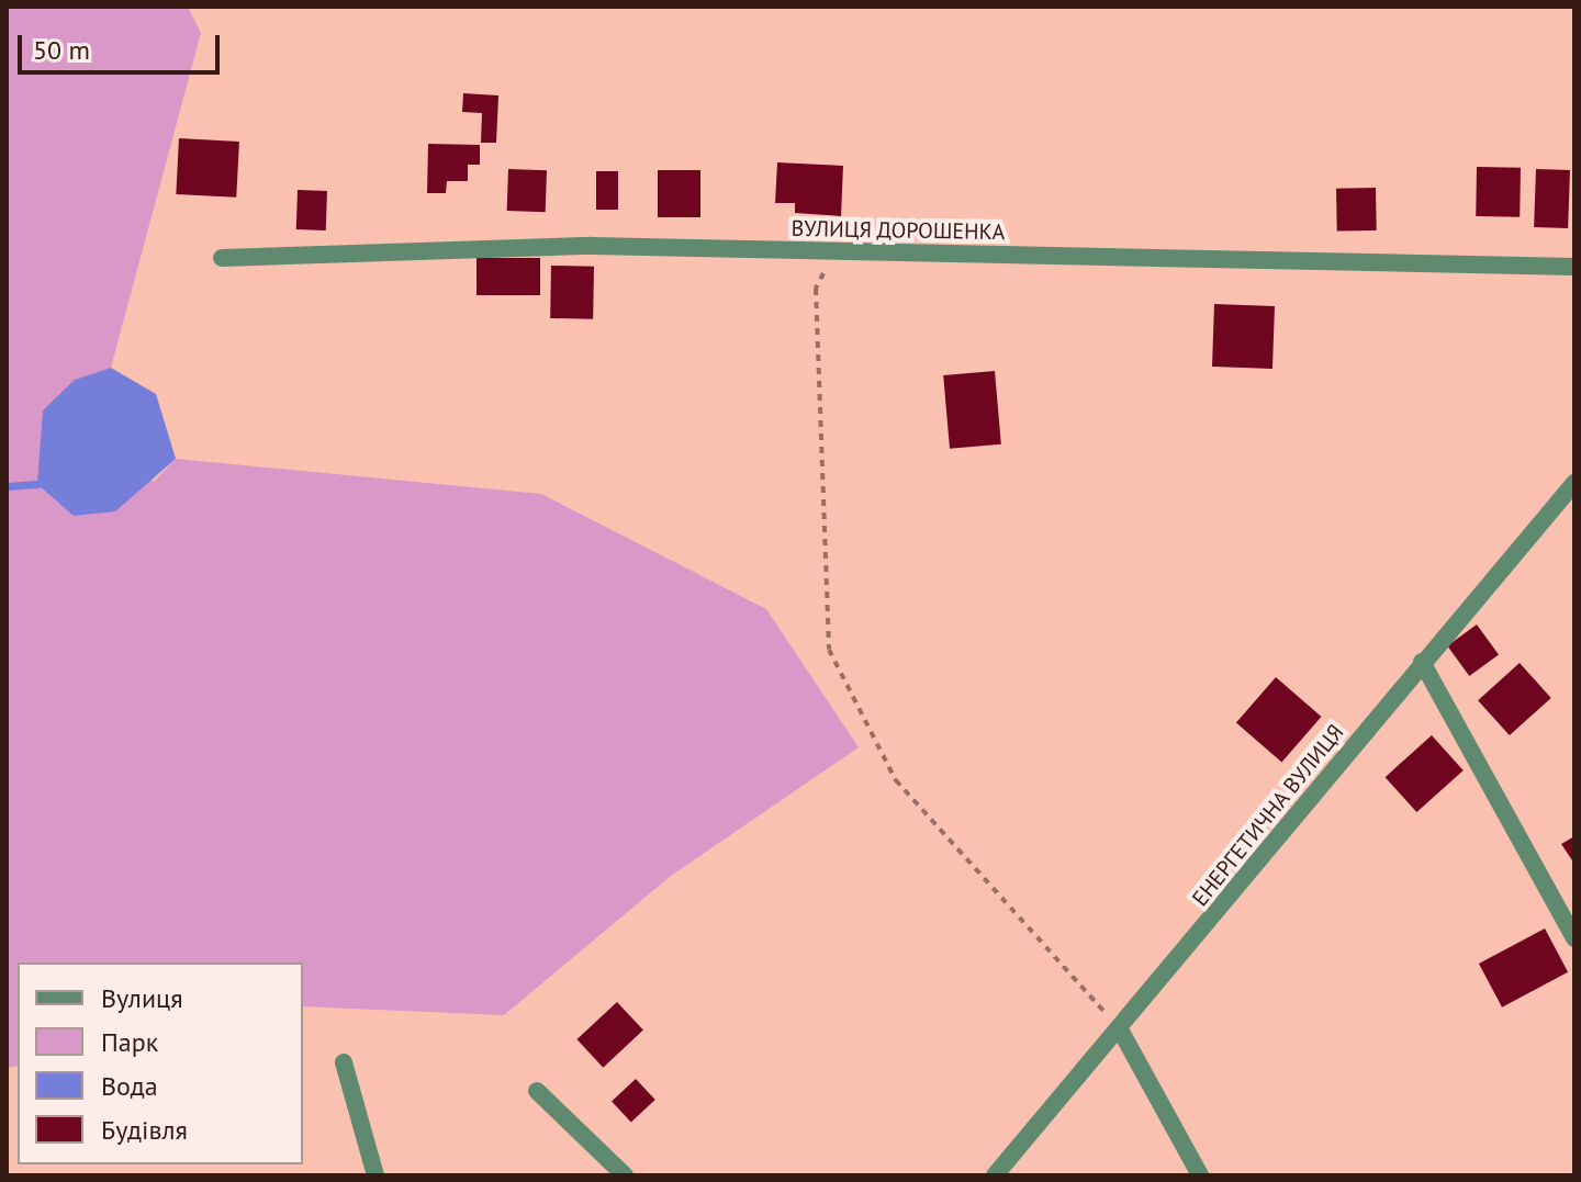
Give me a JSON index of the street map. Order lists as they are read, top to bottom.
{
  "streets": {
    "street": ["ВУЛИЦЯ ДОРОШЕНКА", "ЕНЕРГЕТИЧНА ВУЛИЦЯ"]
  },
  "legend": [
    "Вулиця",
    "Парк",
    "Вода",
    "Будівля"
  ],
  "scale_bar": "50 m"
}
